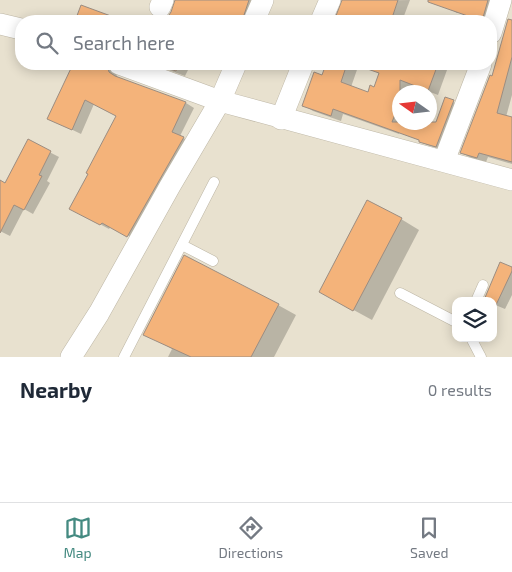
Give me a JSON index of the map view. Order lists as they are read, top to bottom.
{
  "north": "left",
  "page": {
    "search": "Search here",
    "heading": ["Nearby", "0 results"],
    "nav": ["Map", "Directions", "Saved"]
  }
}
